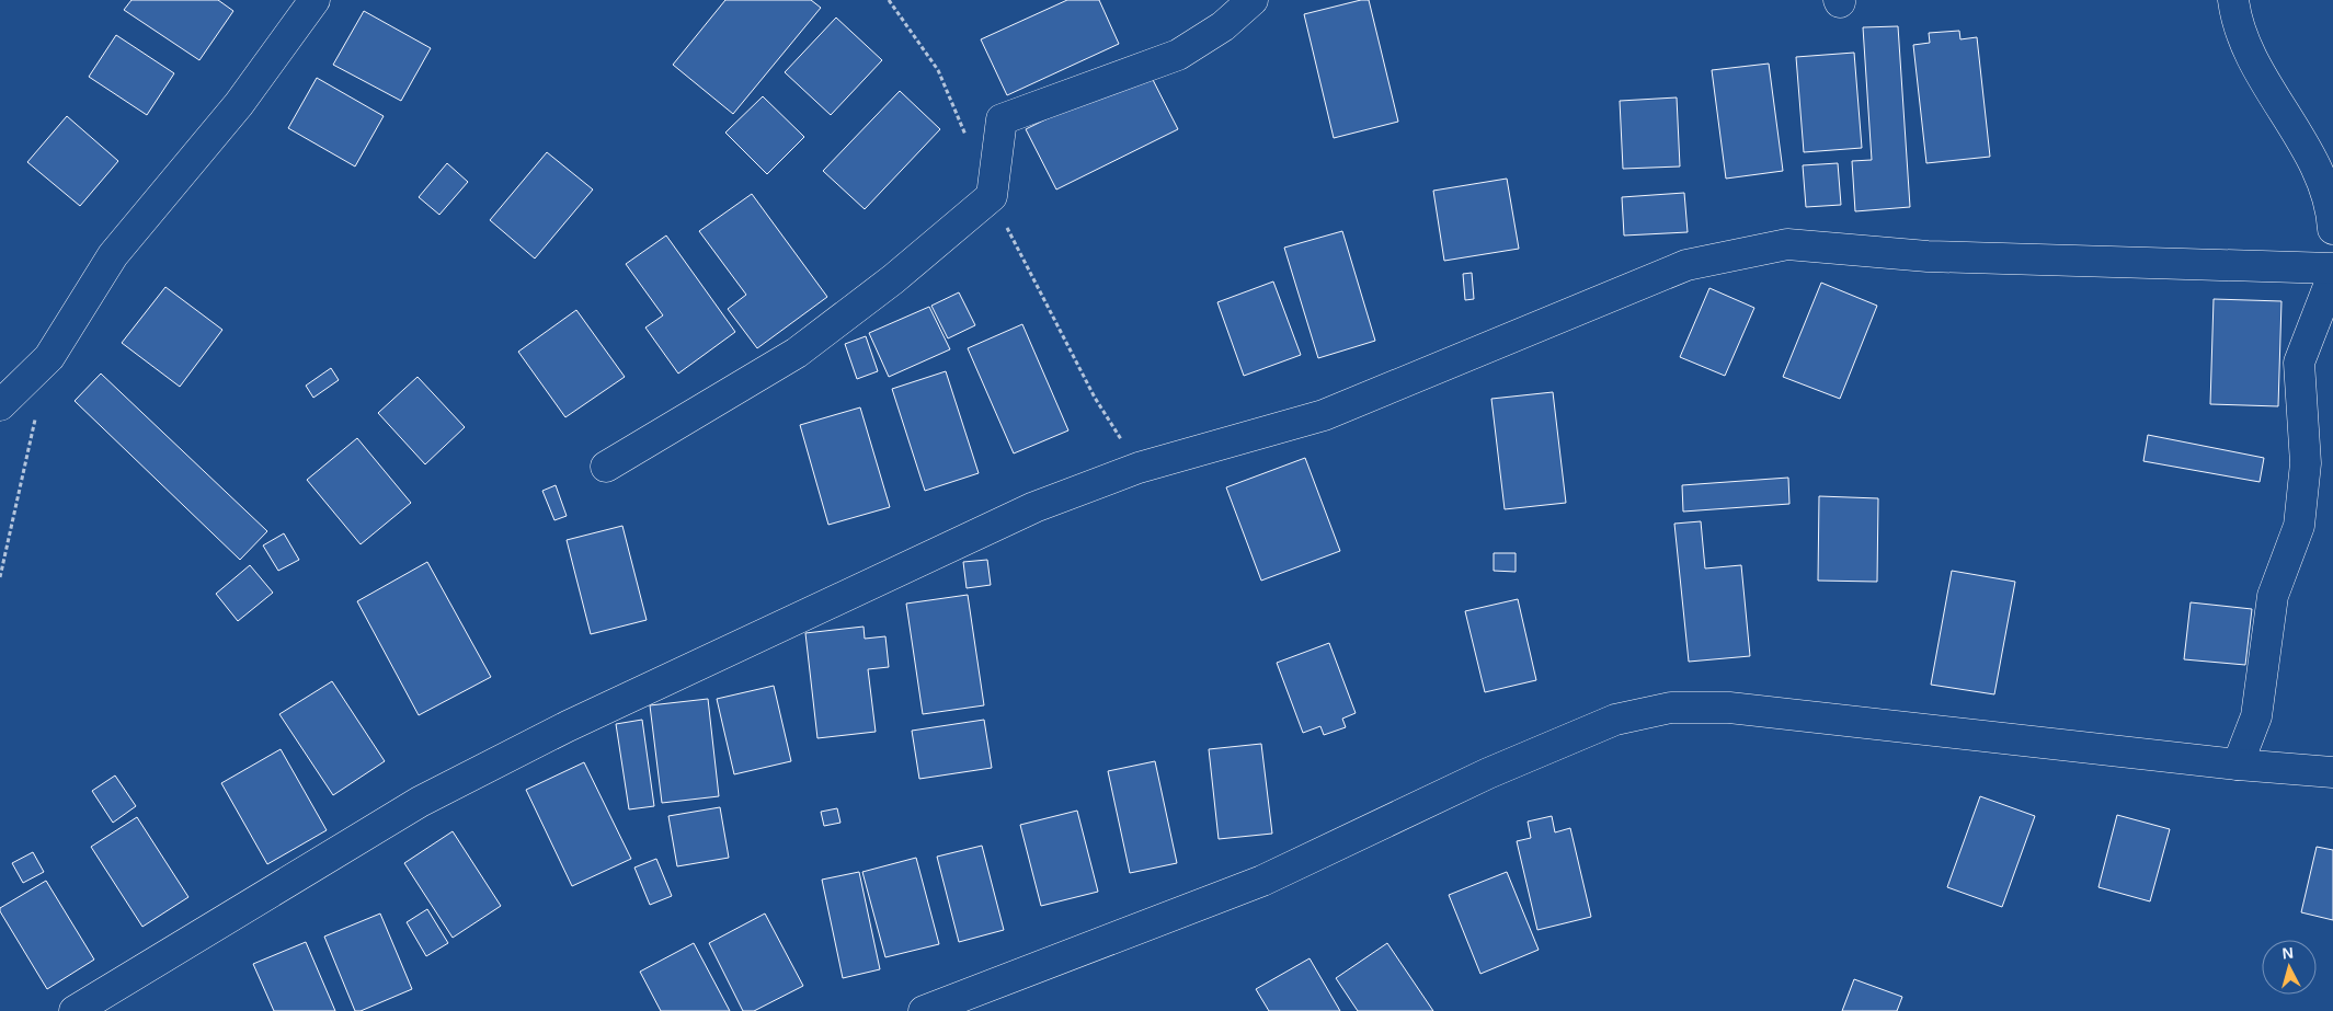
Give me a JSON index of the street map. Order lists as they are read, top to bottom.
{
  "north": "top"
}
